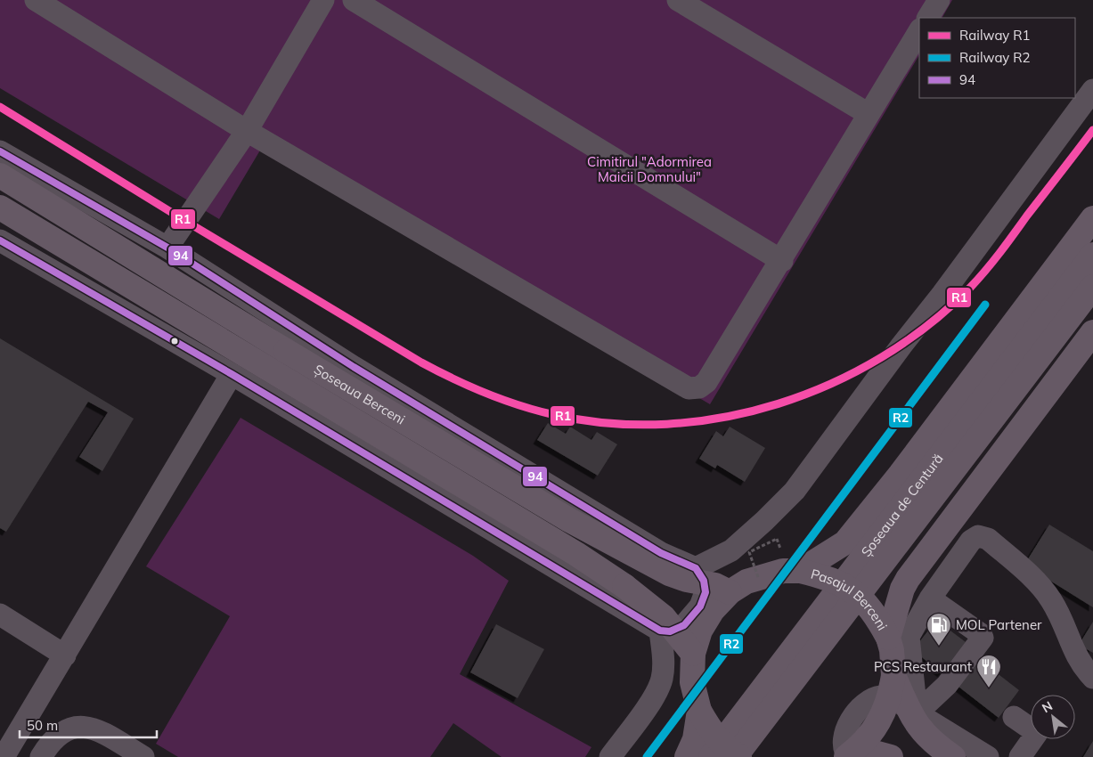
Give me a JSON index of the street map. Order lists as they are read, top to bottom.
{
  "streets": {
    "main road": ["Șoseaua Berceni", "Șoseaua de Centură", "Pasajul Berceni"]
  },
  "crossings": [
    ["Șoseaua Berceni", "Pasajul Berceni"]
  ],
  "parks": ["Cimitirul \"Adormirea Maicii Domnului\""],
  "places": {
    "fuel station": ["MOL Partener"],
    "restaurant": ["PCS Restaurant"]
  },
  "lines": ["rail line R1", "transit line 94", "rail line R2"],
  "legend": ["Railway R1", "Railway R2", "94"],
  "scale_bar": "50 m",
  "north": "top left"
}
